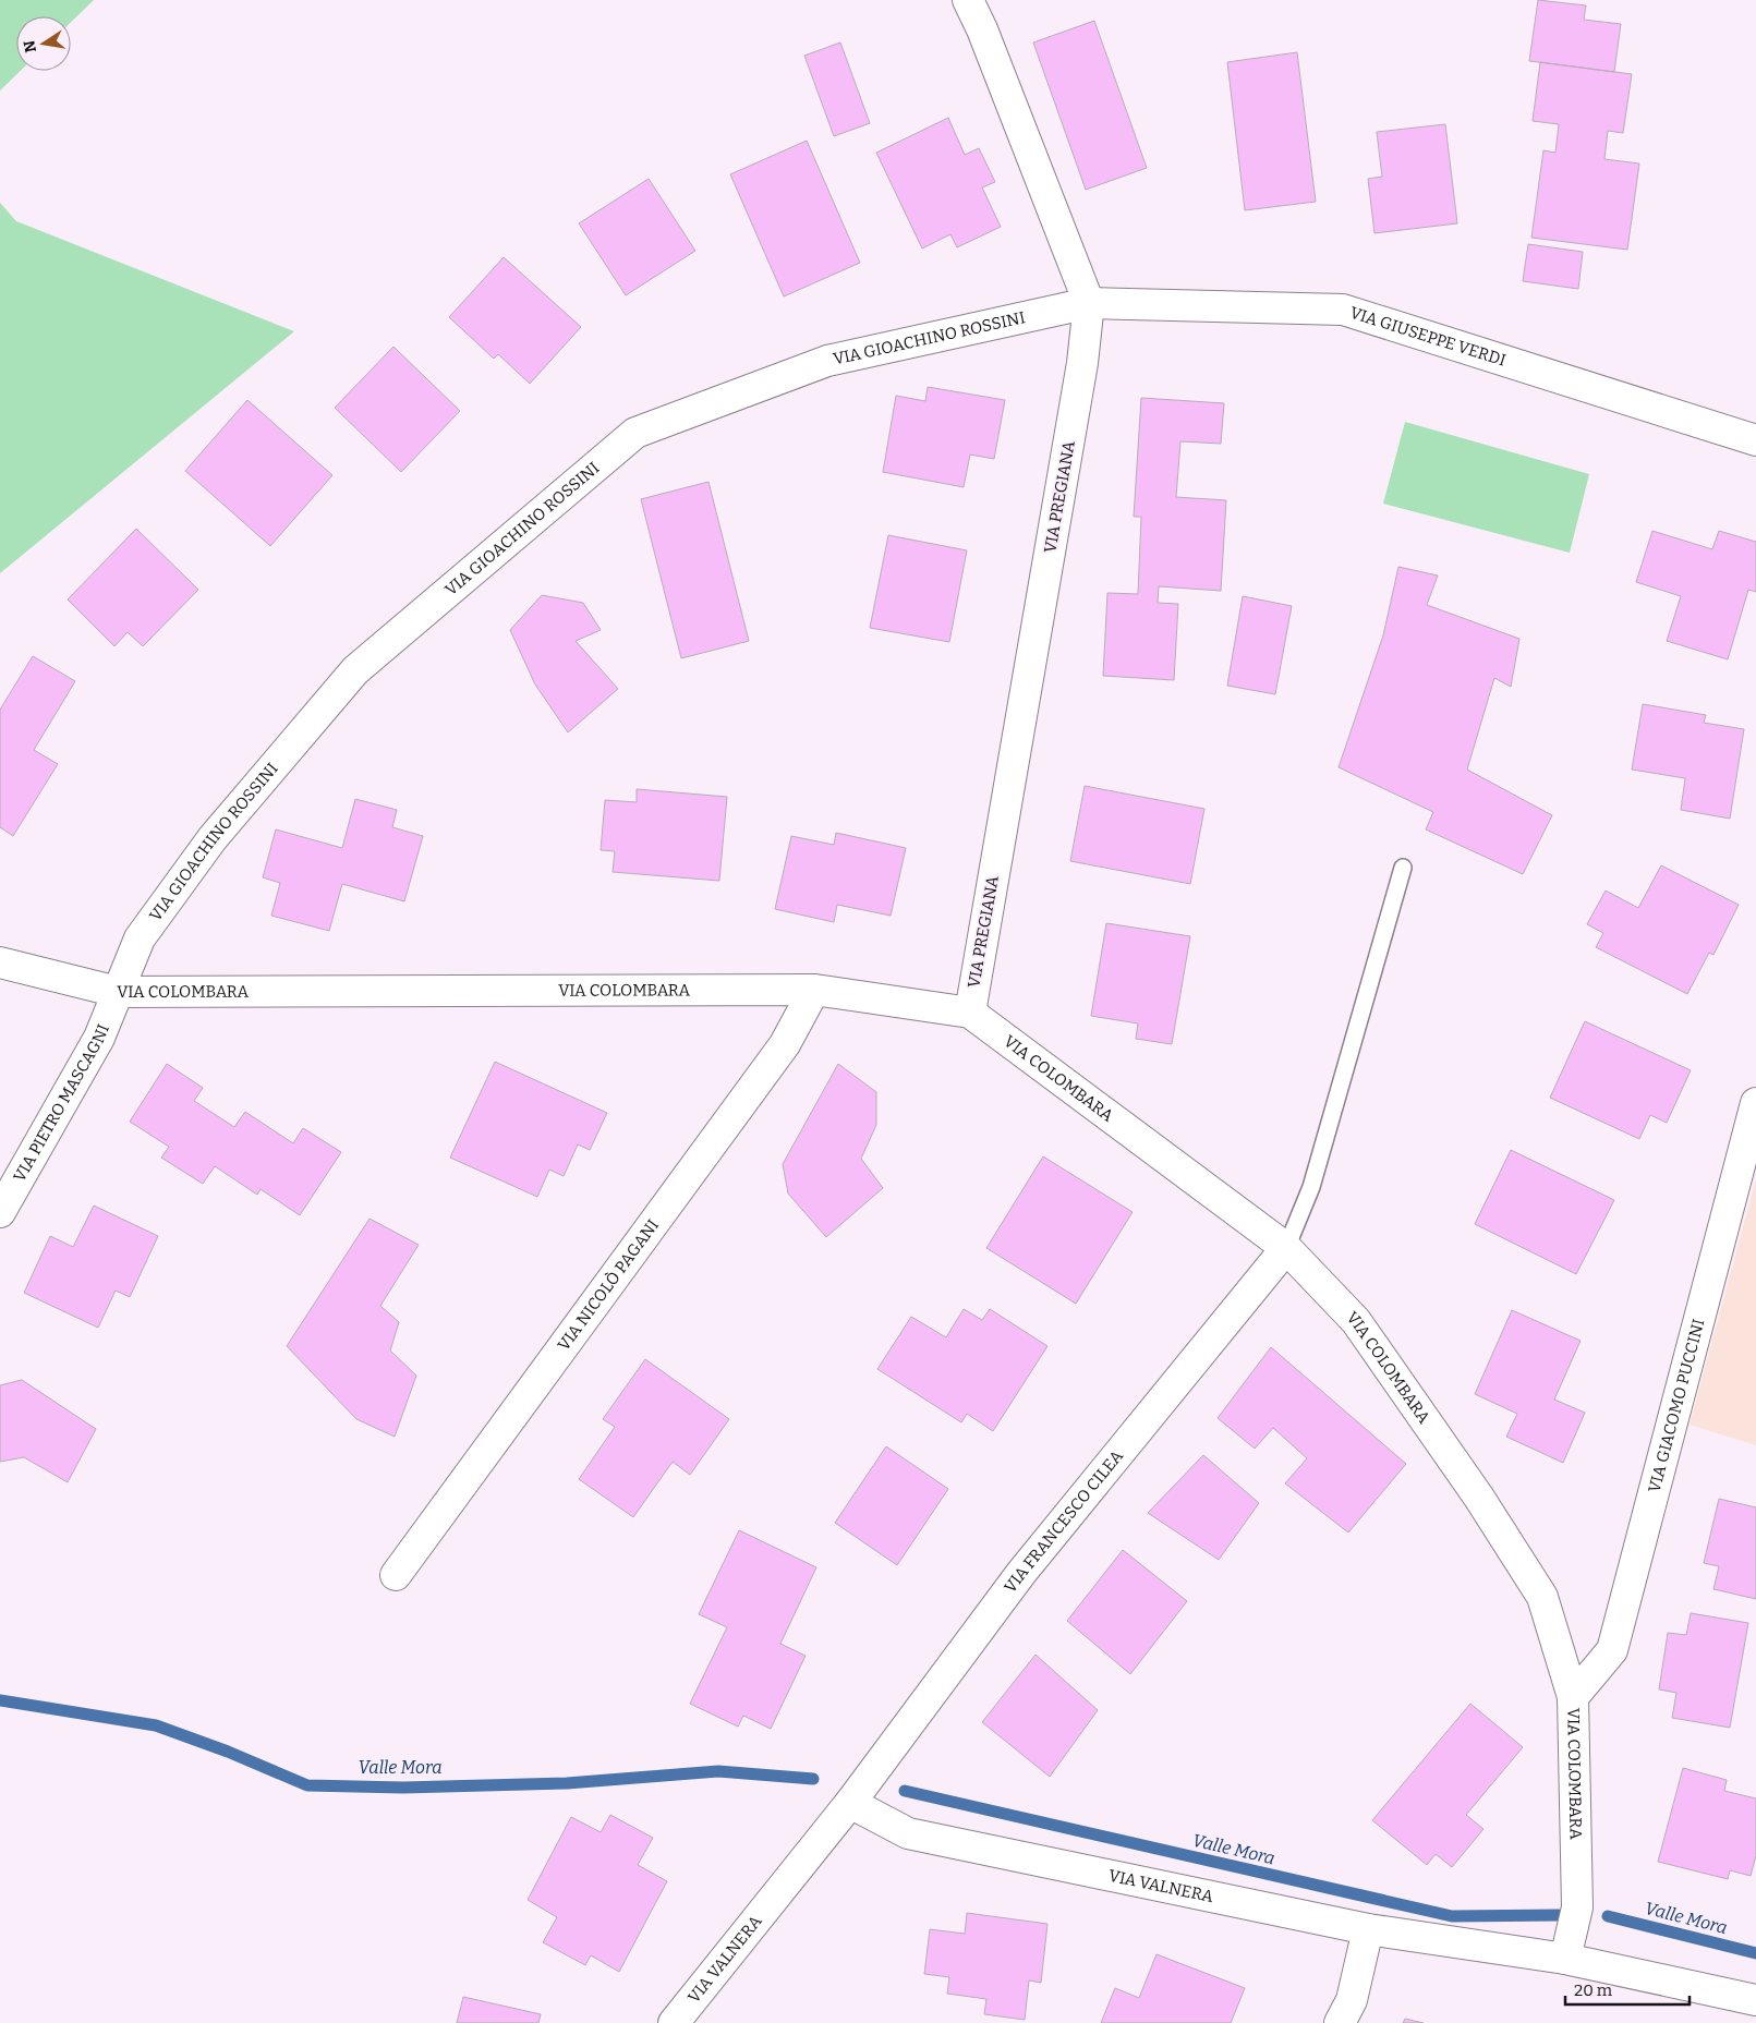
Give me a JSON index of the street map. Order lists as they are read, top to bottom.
{
  "streets": {
    "street": [
      "VIA GIUSEPPE VERDI",
      "VIA GIOACHINO ROSSINI",
      "VIA PREGIANA",
      "VIA COLOMBARA",
      "VIA PIETRO MASCAGNI",
      "VIA NICOLÒ PAGANI",
      "VIA GIACOMO PUCCINI",
      "VIA FRANCESCO CILEA",
      "VIA VALNERA"
    ]
  },
  "crossings": [
    ["VIA GIUSEPPE VERDI", "VIA GIOACHINO ROSSINI"],
    ["VIA GIUSEPPE VERDI", "VIA PREGIANA"],
    ["VIA GIOACHINO ROSSINI", "VIA PREGIANA"],
    ["VIA GIOACHINO ROSSINI", "VIA COLOMBARA"],
    ["VIA GIOACHINO ROSSINI", "VIA PIETRO MASCAGNI"],
    ["VIA PREGIANA", "VIA COLOMBARA"],
    ["VIA COLOMBARA", "VIA PIETRO MASCAGNI"],
    ["VIA COLOMBARA", "VIA NICOLÒ PAGANI"],
    ["VIA COLOMBARA", "VIA GIACOMO PUCCINI"],
    ["VIA COLOMBARA", "VIA FRANCESCO CILEA"],
    ["VIA COLOMBARA", "VIA VALNERA"],
    ["VIA FRANCESCO CILEA", "VIA VALNERA"]
  ],
  "water": ["Valle Mora"],
  "scale_bar": "20 m",
  "north": "left"
}
